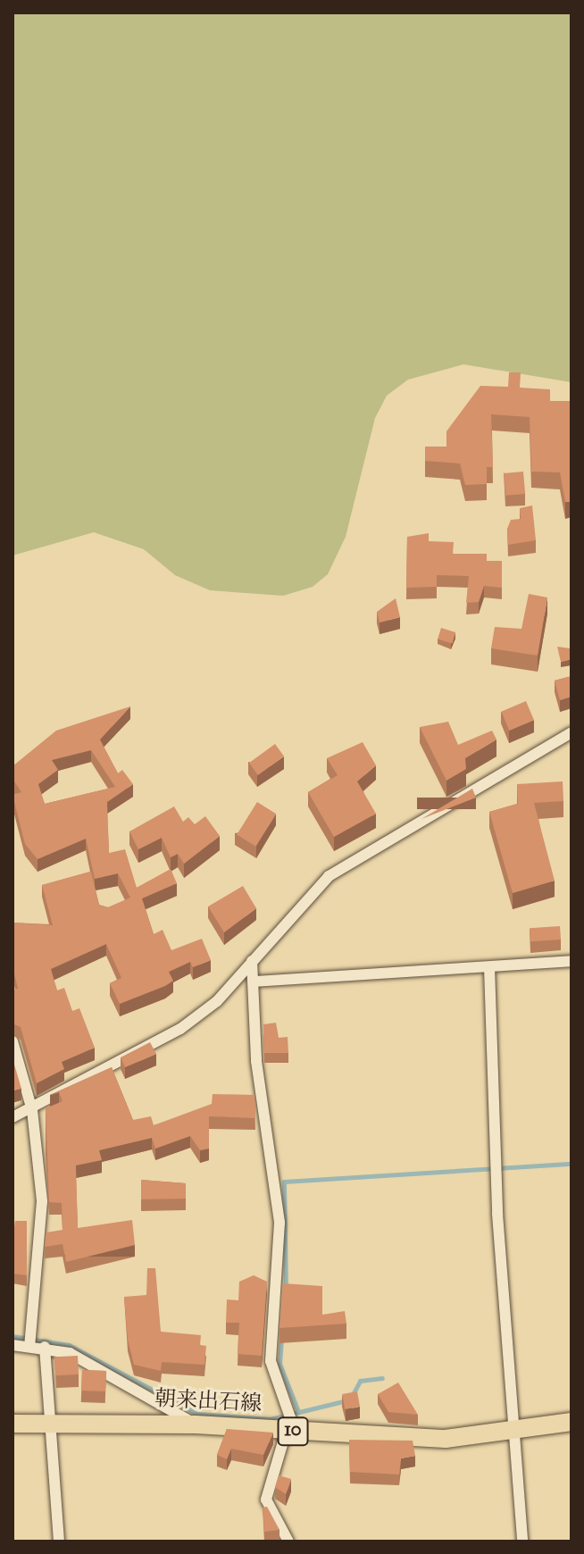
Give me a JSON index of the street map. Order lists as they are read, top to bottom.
{
  "streets": {
    "main road": ["朝来出石線", "10"]
  }
}
